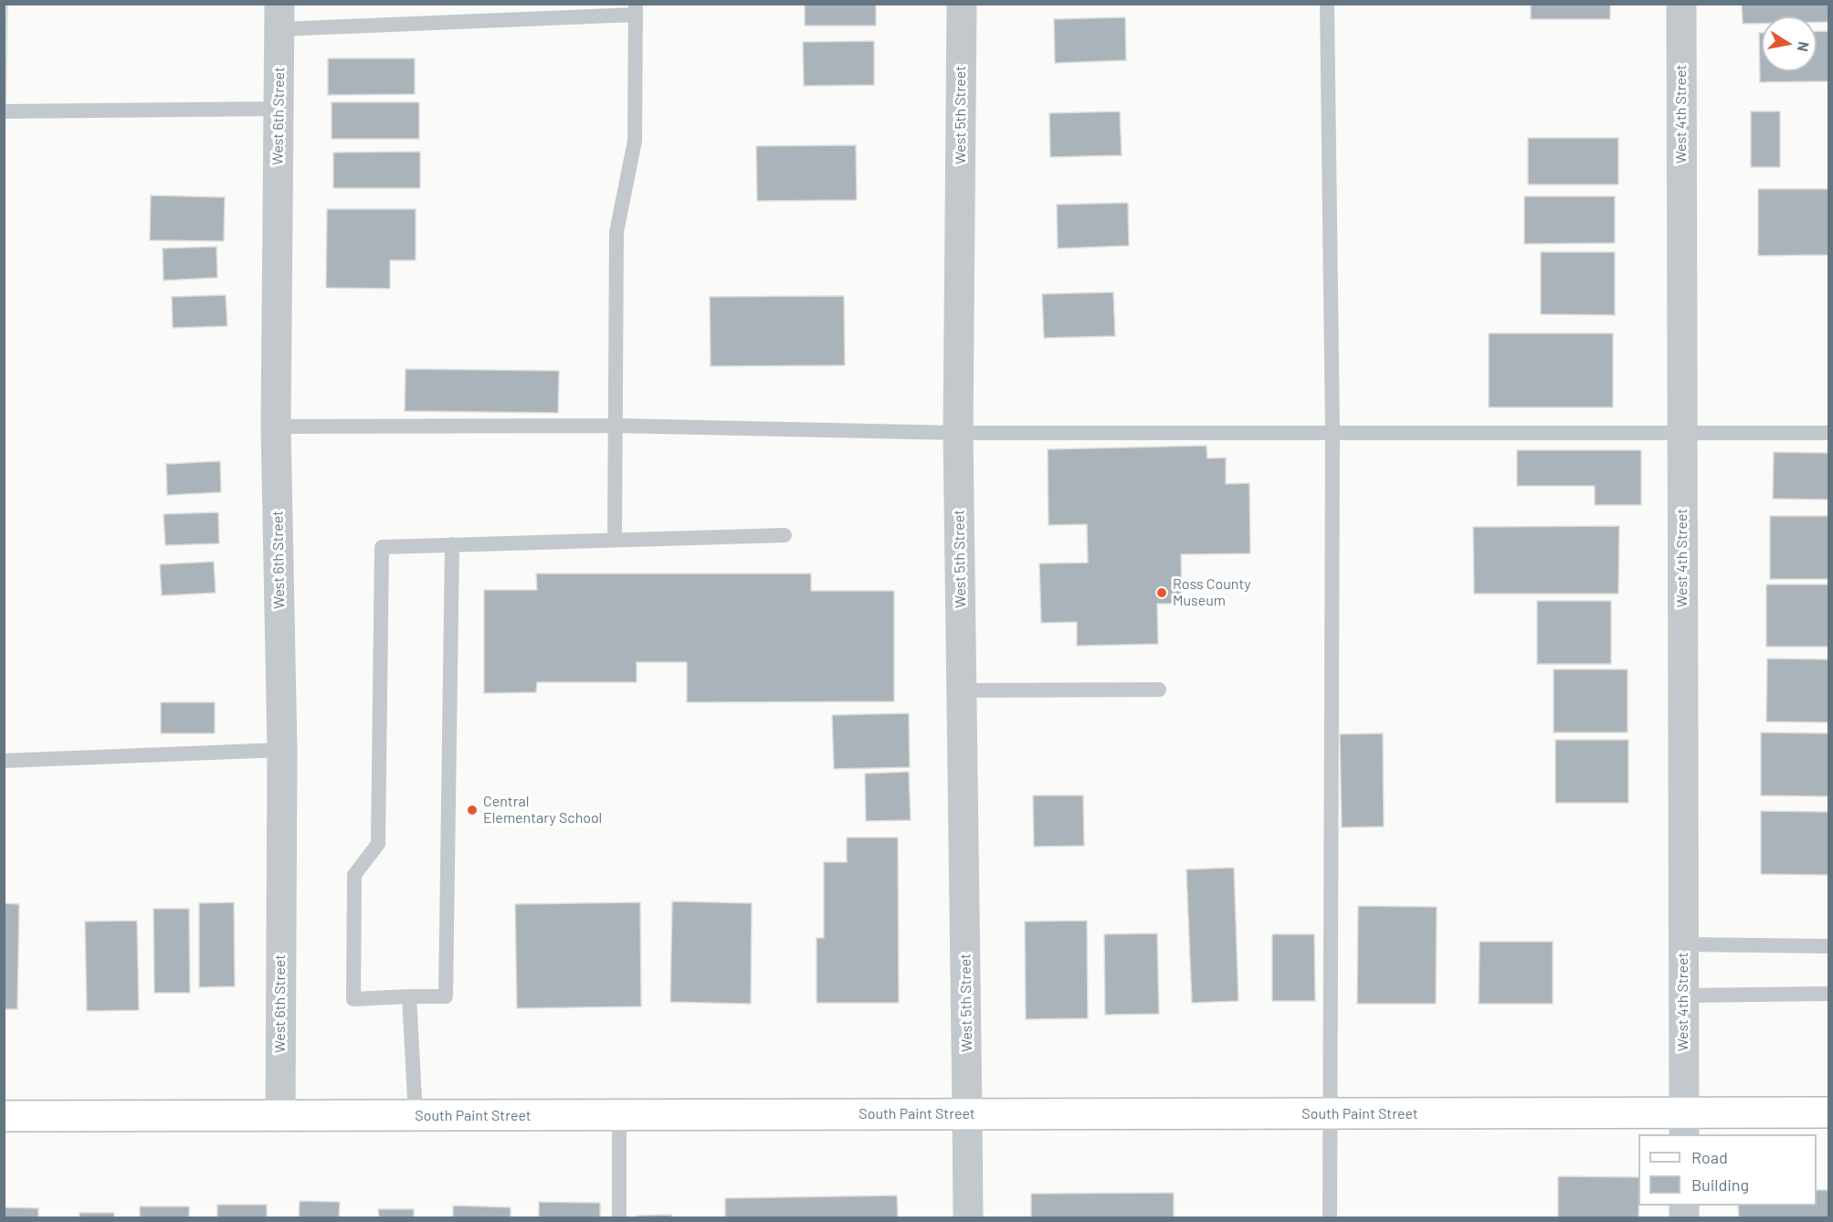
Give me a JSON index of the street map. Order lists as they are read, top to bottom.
{
  "streets": {
    "main road": ["South Paint Street"],
    "street": ["West 4th Street", "West 5th Street", "West 6th Street"]
  },
  "crossings": [
    ["West 4th Street", "South Paint Street"],
    ["West 5th Street", "South Paint Street"],
    ["West 6th Street", "South Paint Street"]
  ],
  "places": ["Ross County Museum", "Central Elementary School"],
  "legend": ["Road", "Building"],
  "north": "right"
}
